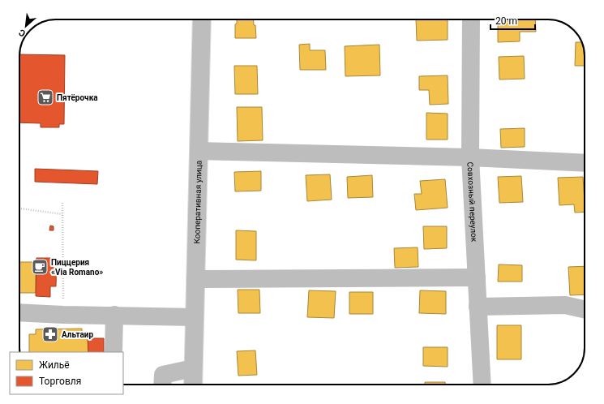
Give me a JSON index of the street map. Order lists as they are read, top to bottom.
{
  "streets": {
    "street": ["Кооперативная улица", "Совхозный переулок"]
  },
  "places": {
    "supermarket": ["Пятёрочка"],
    "cafe": ["Пиццерия «Via Romano»"],
    "pharmacy": ["Альтаир"]
  },
  "legend": ["Жильё", "Торговля"],
  "scale_bar": "20 m",
  "north": "bottom left"
}
